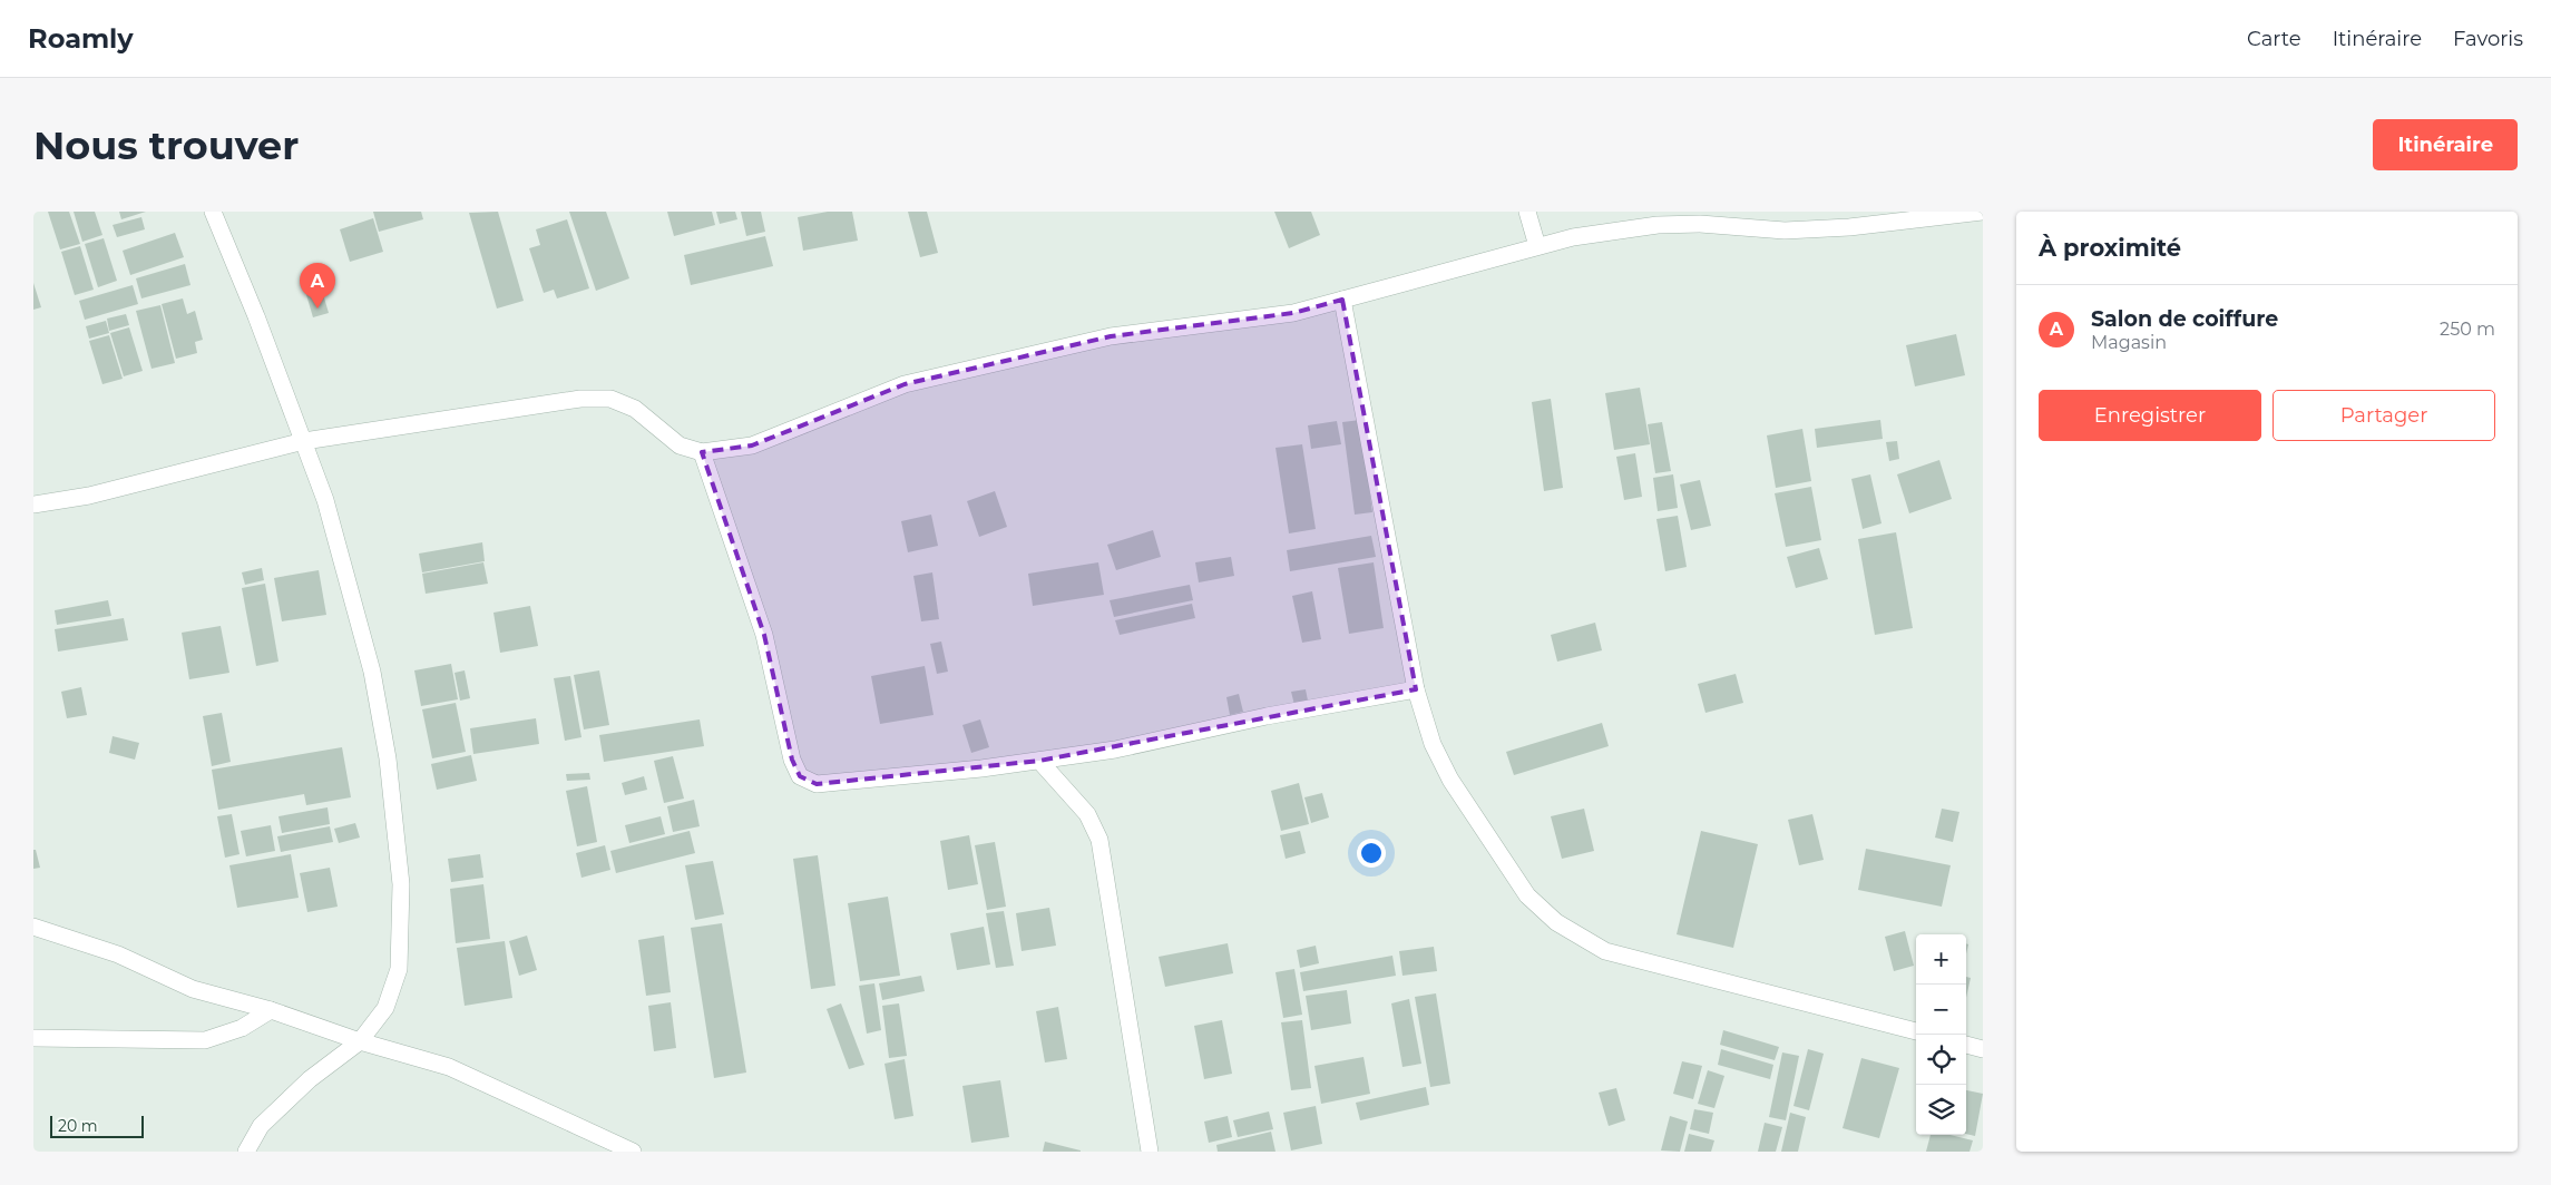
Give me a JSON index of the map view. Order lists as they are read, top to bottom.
{
  "scale_bar": "20 m",
  "page": {
    "header": "Roamly",
    "nav": ["Carte", "Itinéraire", "Favoris"],
    "buttons": [
      "Itinéraire",
      ["Enregistrer", "Partager"]
    ],
    "title": "Nous trouver",
    "heading": "À proximité",
    "pins": "A",
    "list": [
      {
        "mark": "A",
        "name": "Salon de coiffure",
        "note": "Magasin",
        "value": "250 m"
      }
    ],
    "map_buttons": ["+", "−"],
    "scale": "20 m"
  }
}
